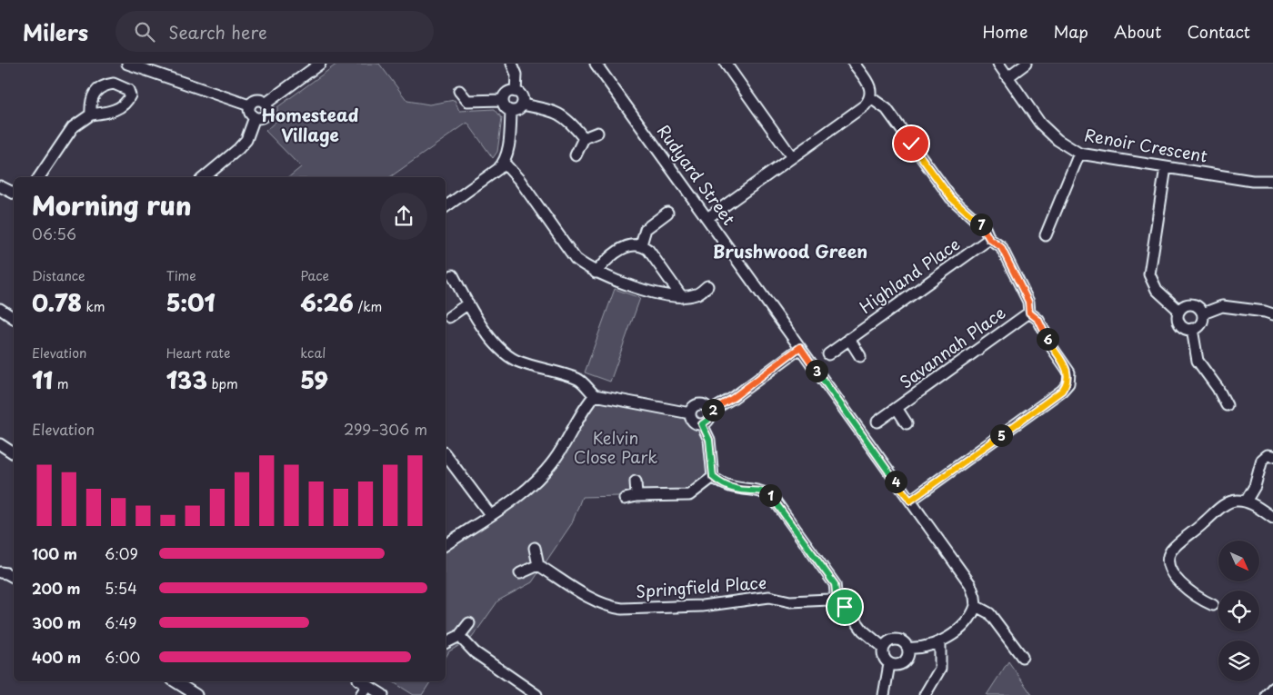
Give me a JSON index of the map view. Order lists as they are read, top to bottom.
{
  "streets": {
    "street": [
      "Renoir Crescent",
      "Rudyard Street",
      "Highland Place",
      "Savannah Place",
      "Springfield Place"
    ]
  },
  "districts": ["Homestead Village", "Brushwood Green"],
  "parks": ["Kelvin Close Park"],
  "north": "bottom right",
  "page": {
    "header": "Milers",
    "search": "Search here",
    "nav": [
      "Home",
      "Map",
      "About",
      "Contact"
    ],
    "heading": ["Morning run", "06:56"],
    "pins": [
      "7",
      "6",
      "3",
      "2",
      "5",
      "4",
      "1"
    ],
    "stats": [
      ["Distance", "0.78 km"],
      ["Time", "5:01"],
      ["Pace", "6:26 /km"],
      ["Elevation", "11 m"],
      ["Heart rate", "133 bpm"],
      ["kcal", "59"]
    ],
    "chart": ["Elevation", "299–306 m"],
    "list": [
      {
        "name": "100 m",
        "note": "6:09"
      },
      {
        "name": "200 m",
        "note": "5:54"
      },
      {
        "name": "300 m",
        "note": "6:49"
      },
      {
        "name": "400 m",
        "note": "6:00"
      }
    ]
  }
}
